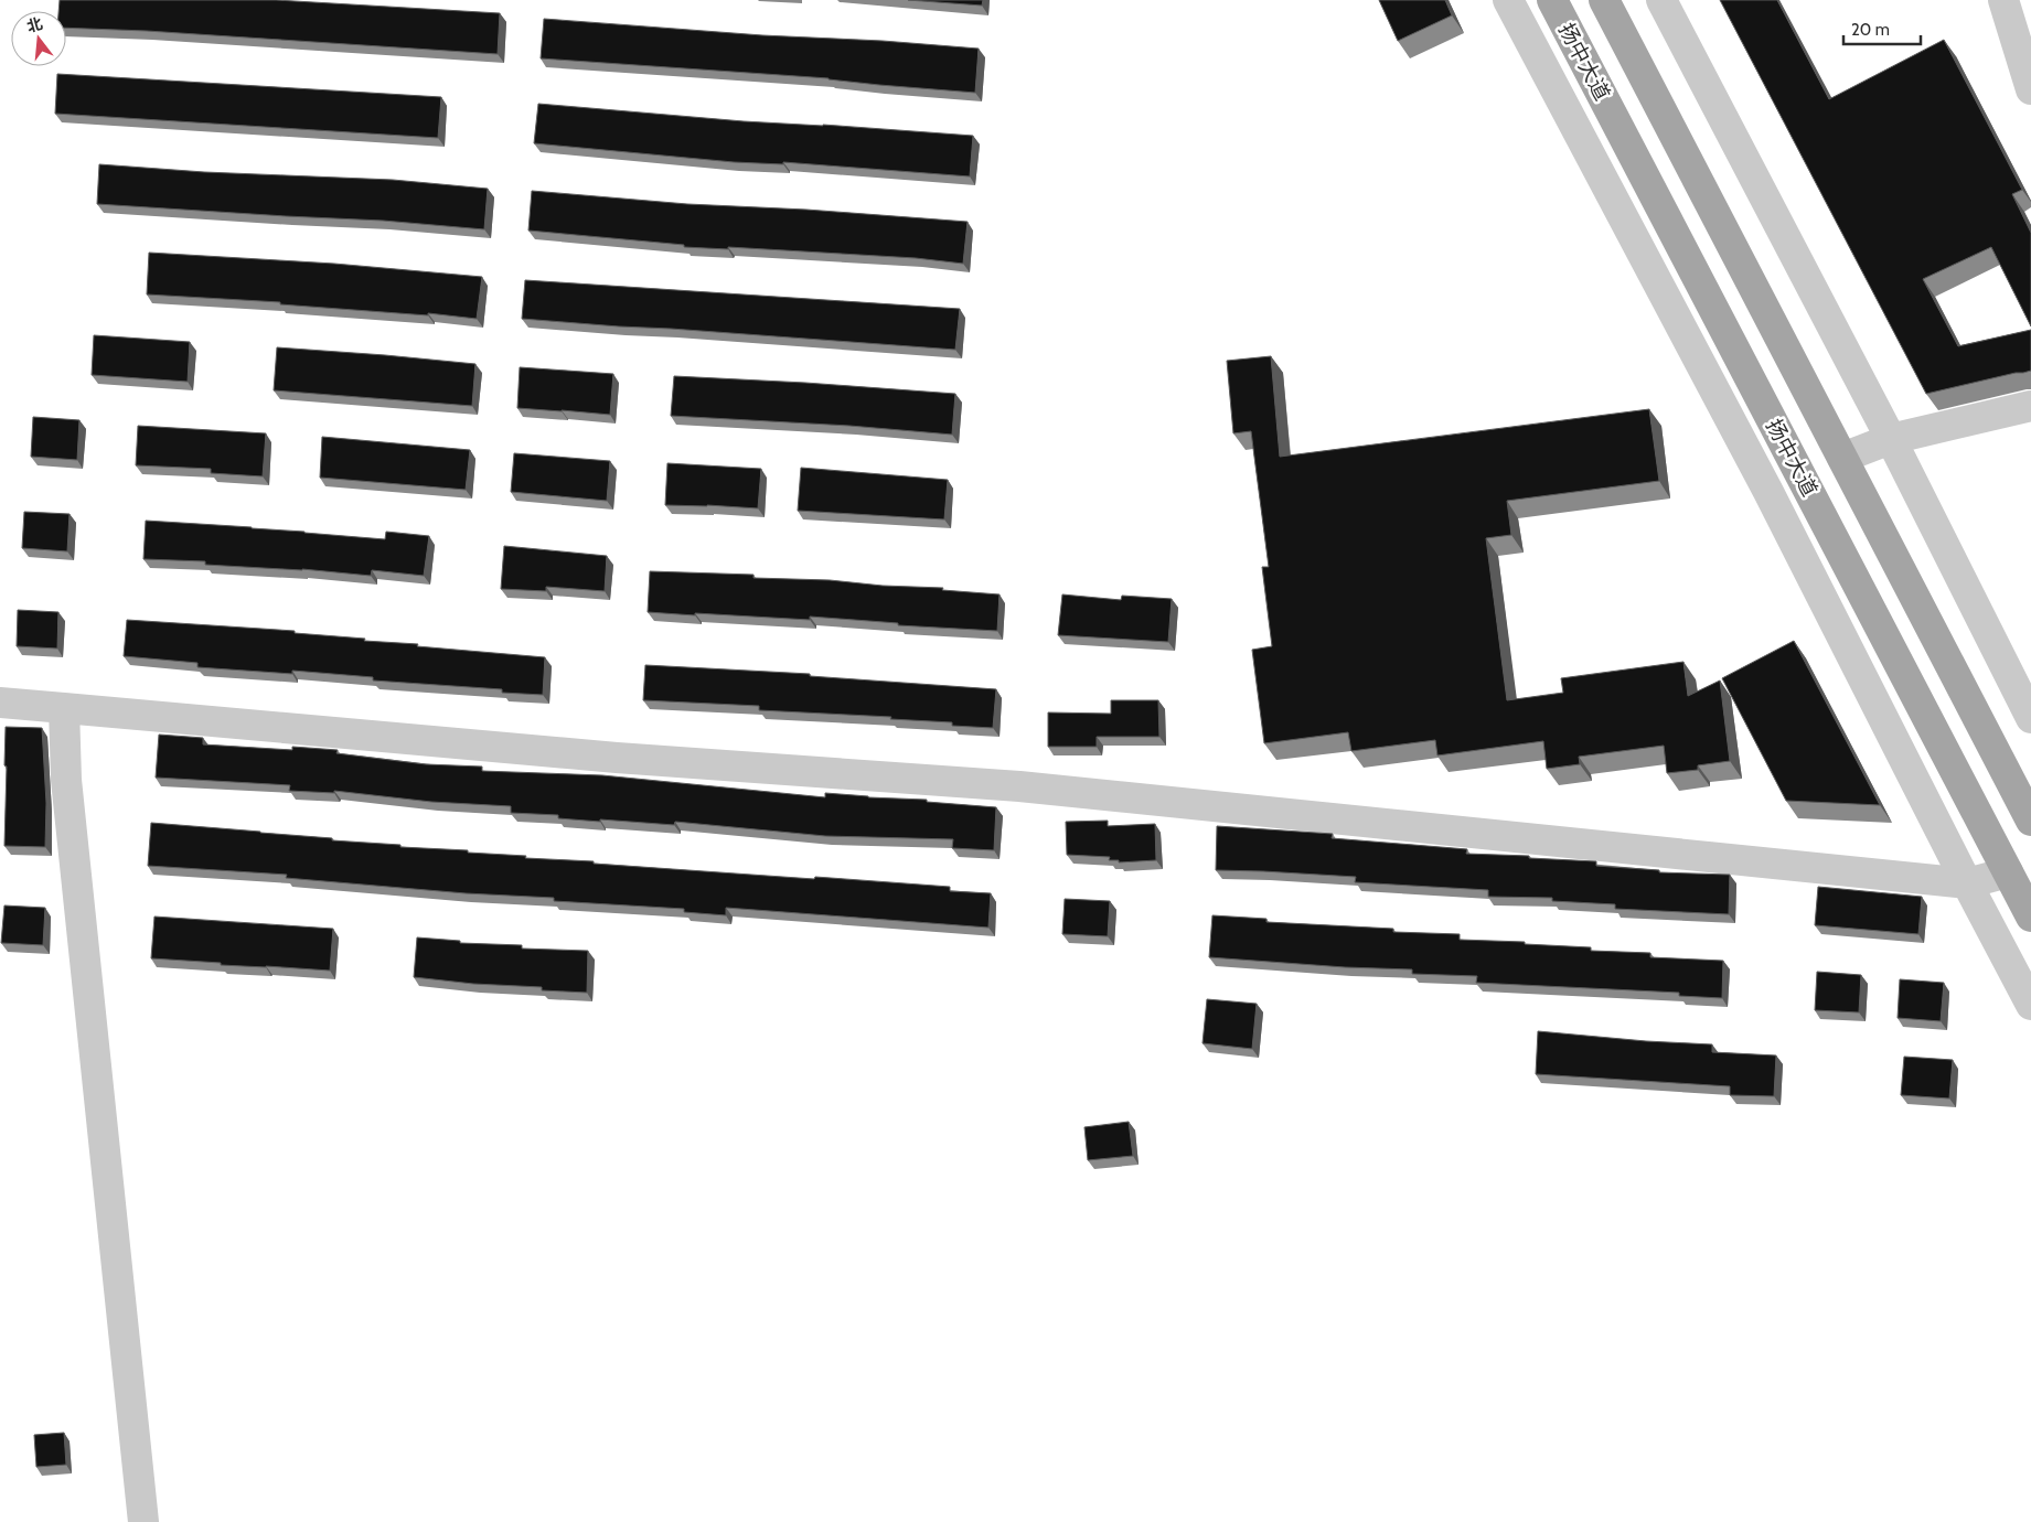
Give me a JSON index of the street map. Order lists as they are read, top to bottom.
{
  "streets": {
    "main road": ["扬中大道"]
  },
  "scale_bar": "20 m",
  "north": "top"
}
